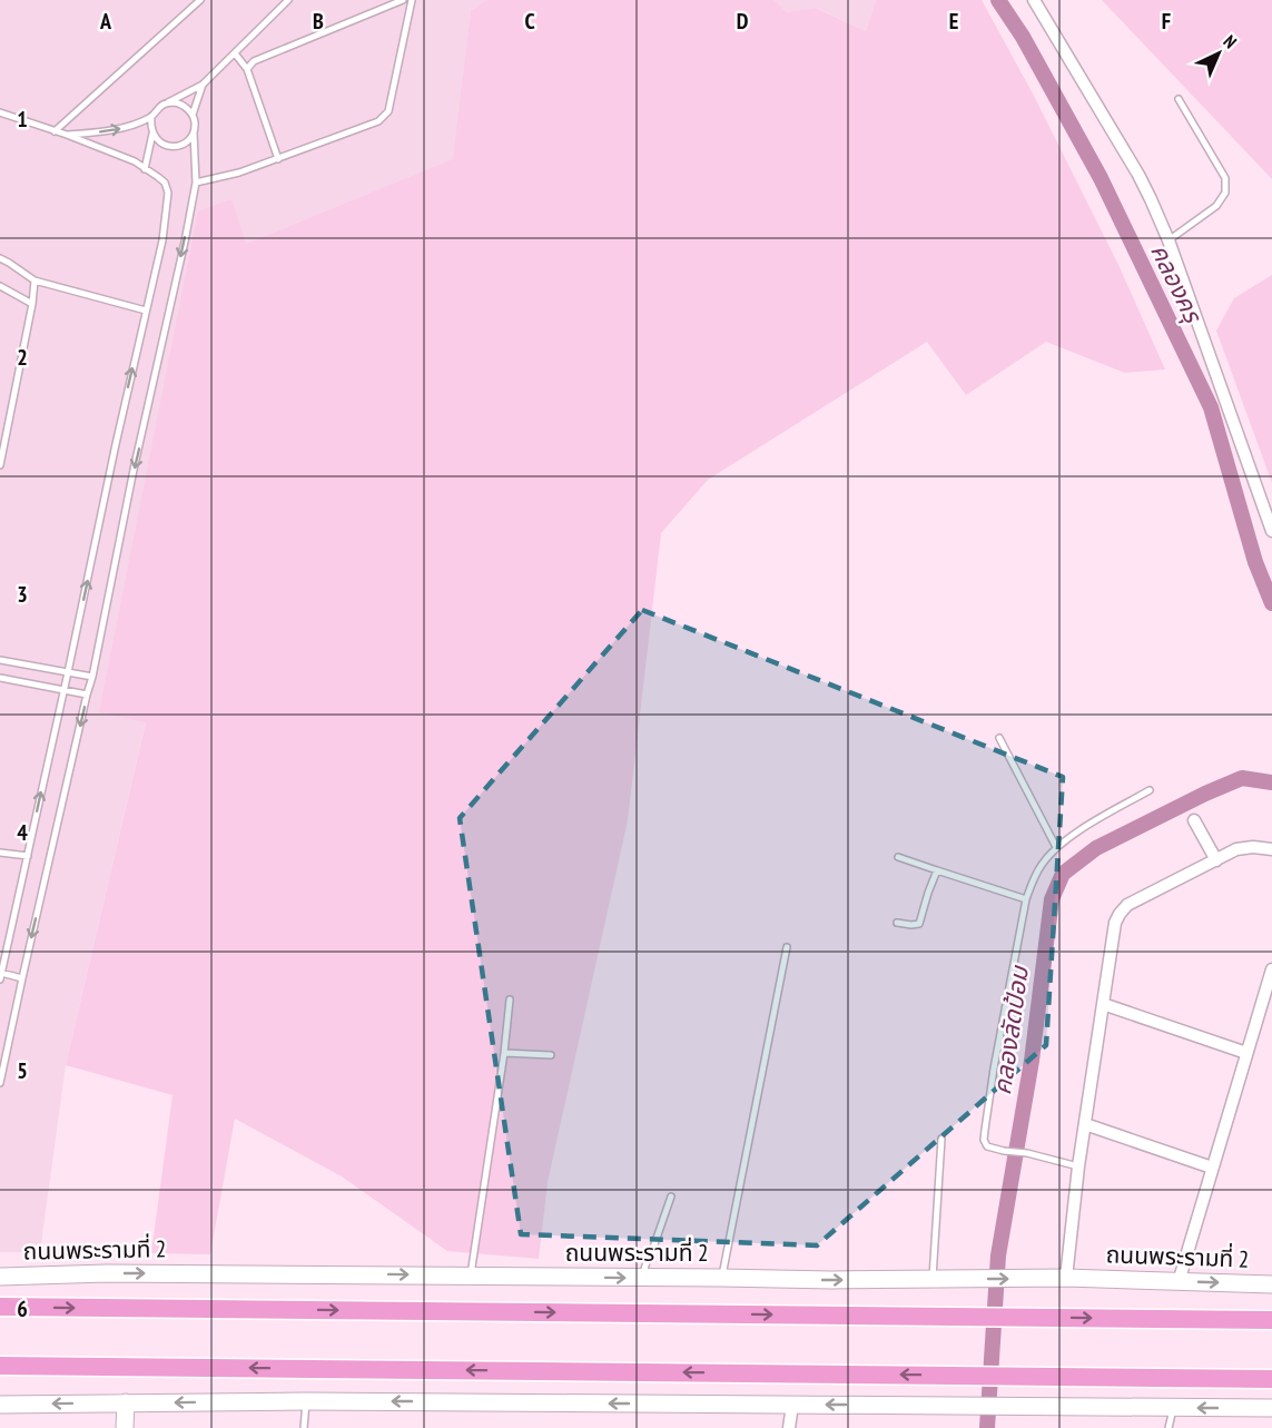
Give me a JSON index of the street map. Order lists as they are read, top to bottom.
{
  "streets": {
    "main road": ["ถนนพระรามที่ 2"]
  },
  "water": ["คลองครุ", "คลองลัดป้อม"],
  "north": "top right",
  "grid": {
    "columns": [
      "A",
      "B",
      "C",
      "D",
      "E",
      "F"
    ],
    "rows": [
      "1",
      "2",
      "3",
      "4",
      "5",
      "6"
    ]
  }
}
